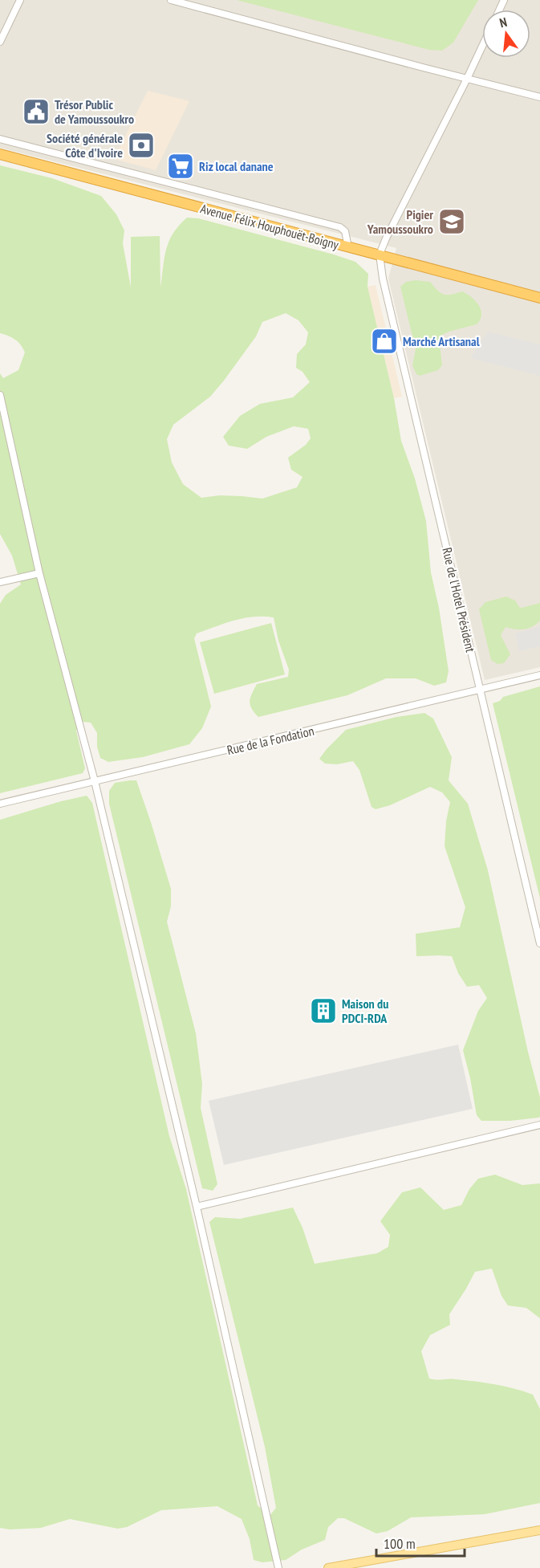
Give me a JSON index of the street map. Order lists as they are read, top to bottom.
{
  "streets": {
    "highway": ["Avenue Félix Houphouët-Boigny"],
    "street": ["Rue de l'Hotel Président", "Rue de la Fondation"]
  },
  "crossings": [
    ["Avenue Félix Houphouët-Boigny", "Rue de l'Hotel Président"],
    ["Rue de l'Hotel Président", "Rue de la Fondation"]
  ],
  "places": {
    "public building": ["Trésor Public de Yamoussoukro"],
    "bank": ["Société générale Côte d'Ivoire"],
    "supermarket": ["Riz local danane"],
    "school or university": ["Pigier Yamoussoukro"],
    "shop": ["Marché Artisanal"],
    "building": ["Maison du PDCI-RDA"]
  },
  "scale_bar": "100 m",
  "north": "top"
}
